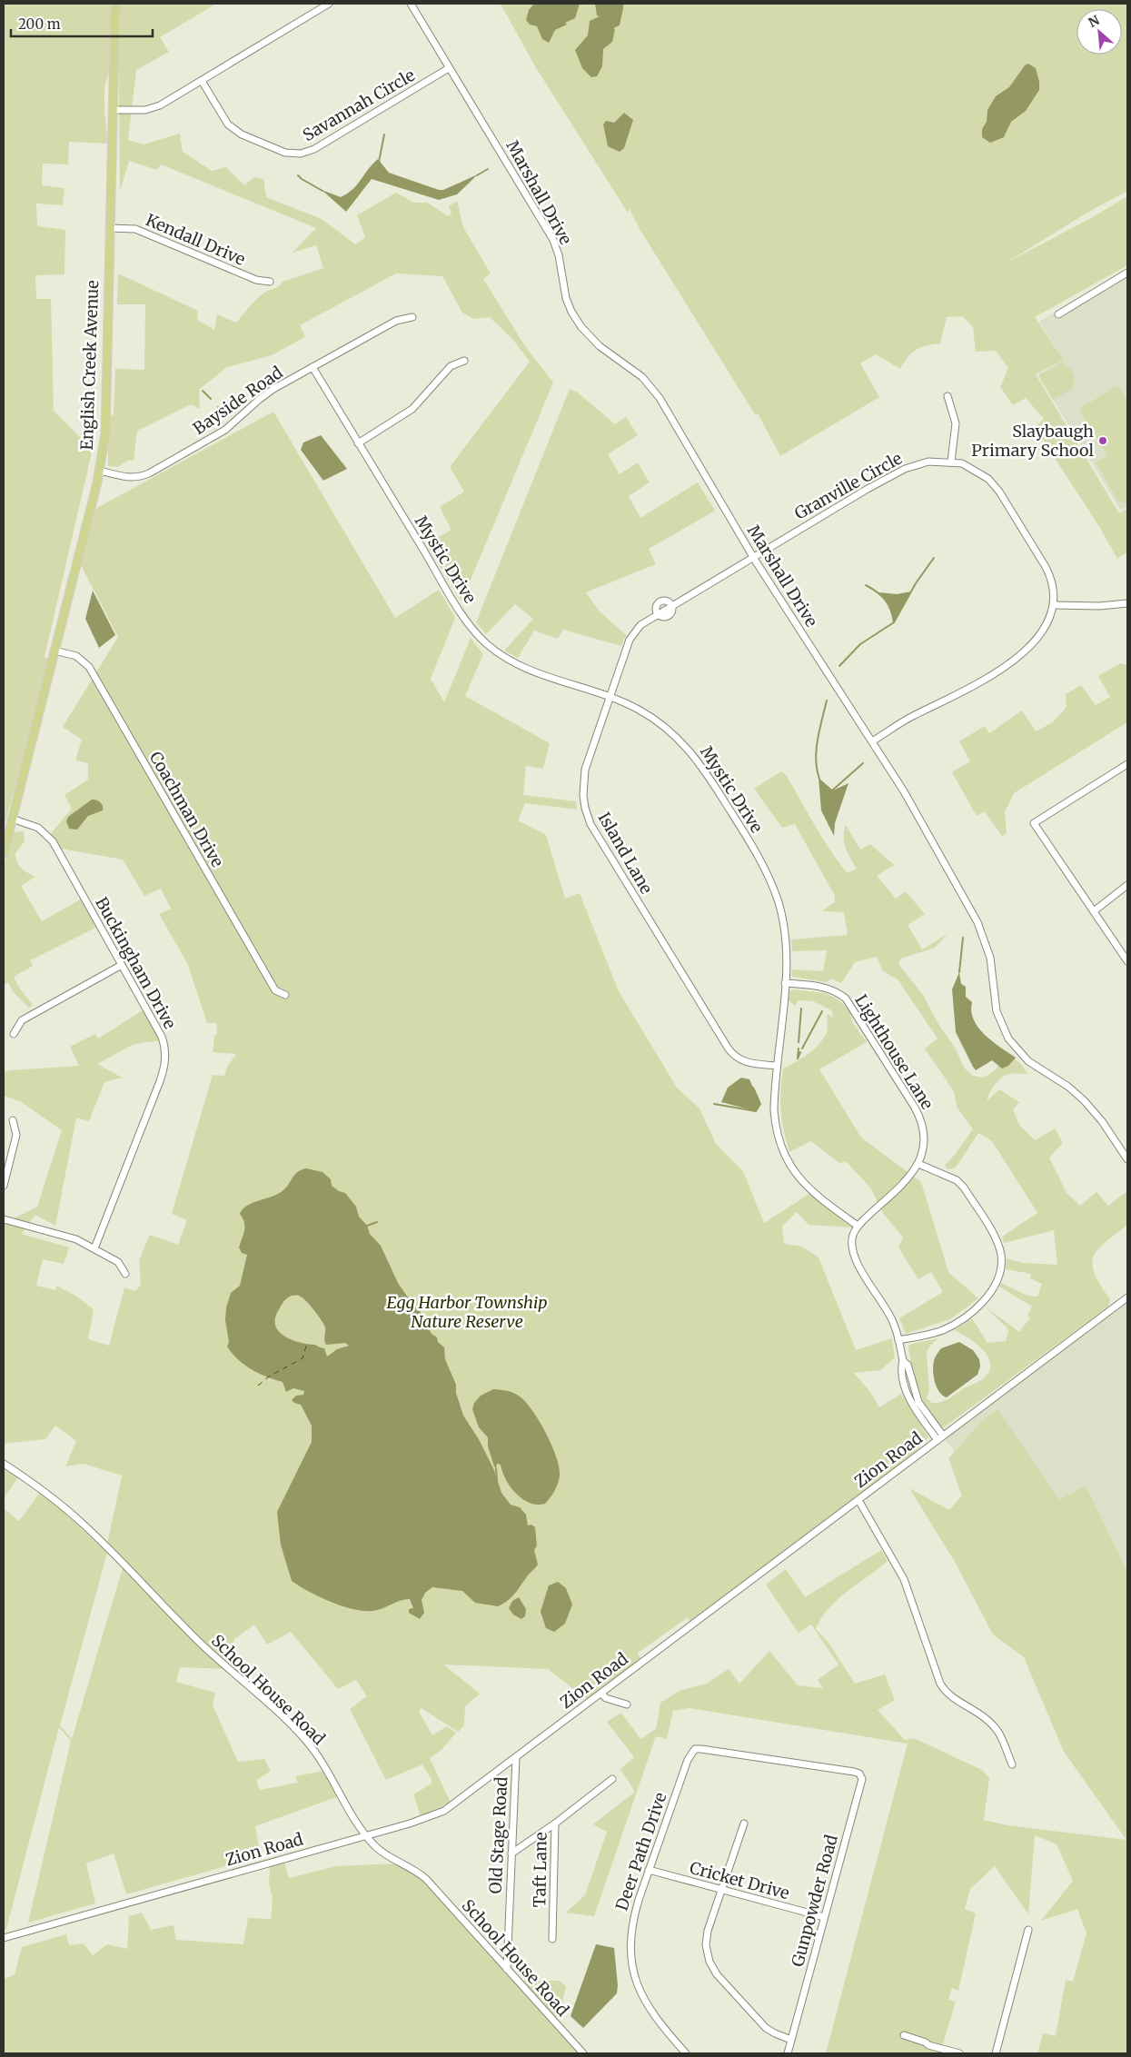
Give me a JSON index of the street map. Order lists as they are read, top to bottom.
{
  "streets": {
    "main road": ["English Creek Avenue"],
    "street": [
      "Savannah Circle",
      "Marshall Drive",
      "Kendall Drive",
      "Bayside Road",
      "Granville Circle",
      "Mystic Drive",
      "Coachman Drive",
      "Island Lane",
      "Buckingham Drive",
      "Lighthouse Lane",
      "Zion Road",
      "School House Road",
      "Old Stage Road",
      "Deer Path Drive",
      "Taft Lane",
      "Cricket Drive",
      "Gunpowder Road"
    ]
  },
  "crossings": [
    ["Savannah Circle", "Marshall Drive"],
    ["Marshall Drive", "Granville Circle"],
    ["Marshall Drive", "Island Lane"],
    ["Kendall Drive", "English Creek Avenue"],
    ["English Creek Avenue", "Bayside Road"],
    ["English Creek Avenue", "Coachman Drive"],
    ["English Creek Avenue", "Buckingham Drive"],
    ["Bayside Road", "Mystic Drive"],
    ["Granville Circle", "Island Lane"],
    ["Mystic Drive", "Island Lane"],
    ["Mystic Drive", "Lighthouse Lane"],
    ["Zion Road", "School House Road"],
    ["Zion Road", "Old Stage Road"],
    ["School House Road", "Old Stage Road"],
    ["Deer Path Drive", "Cricket Drive"],
    ["Deer Path Drive", "Gunpowder Road"],
    ["Cricket Drive", "Gunpowder Road"]
  ],
  "parks": ["Egg Harbor Township Nature Reserve"],
  "places": ["Slaybaugh Primary School"],
  "scale_bar": "200 m",
  "north": "top left"
}
